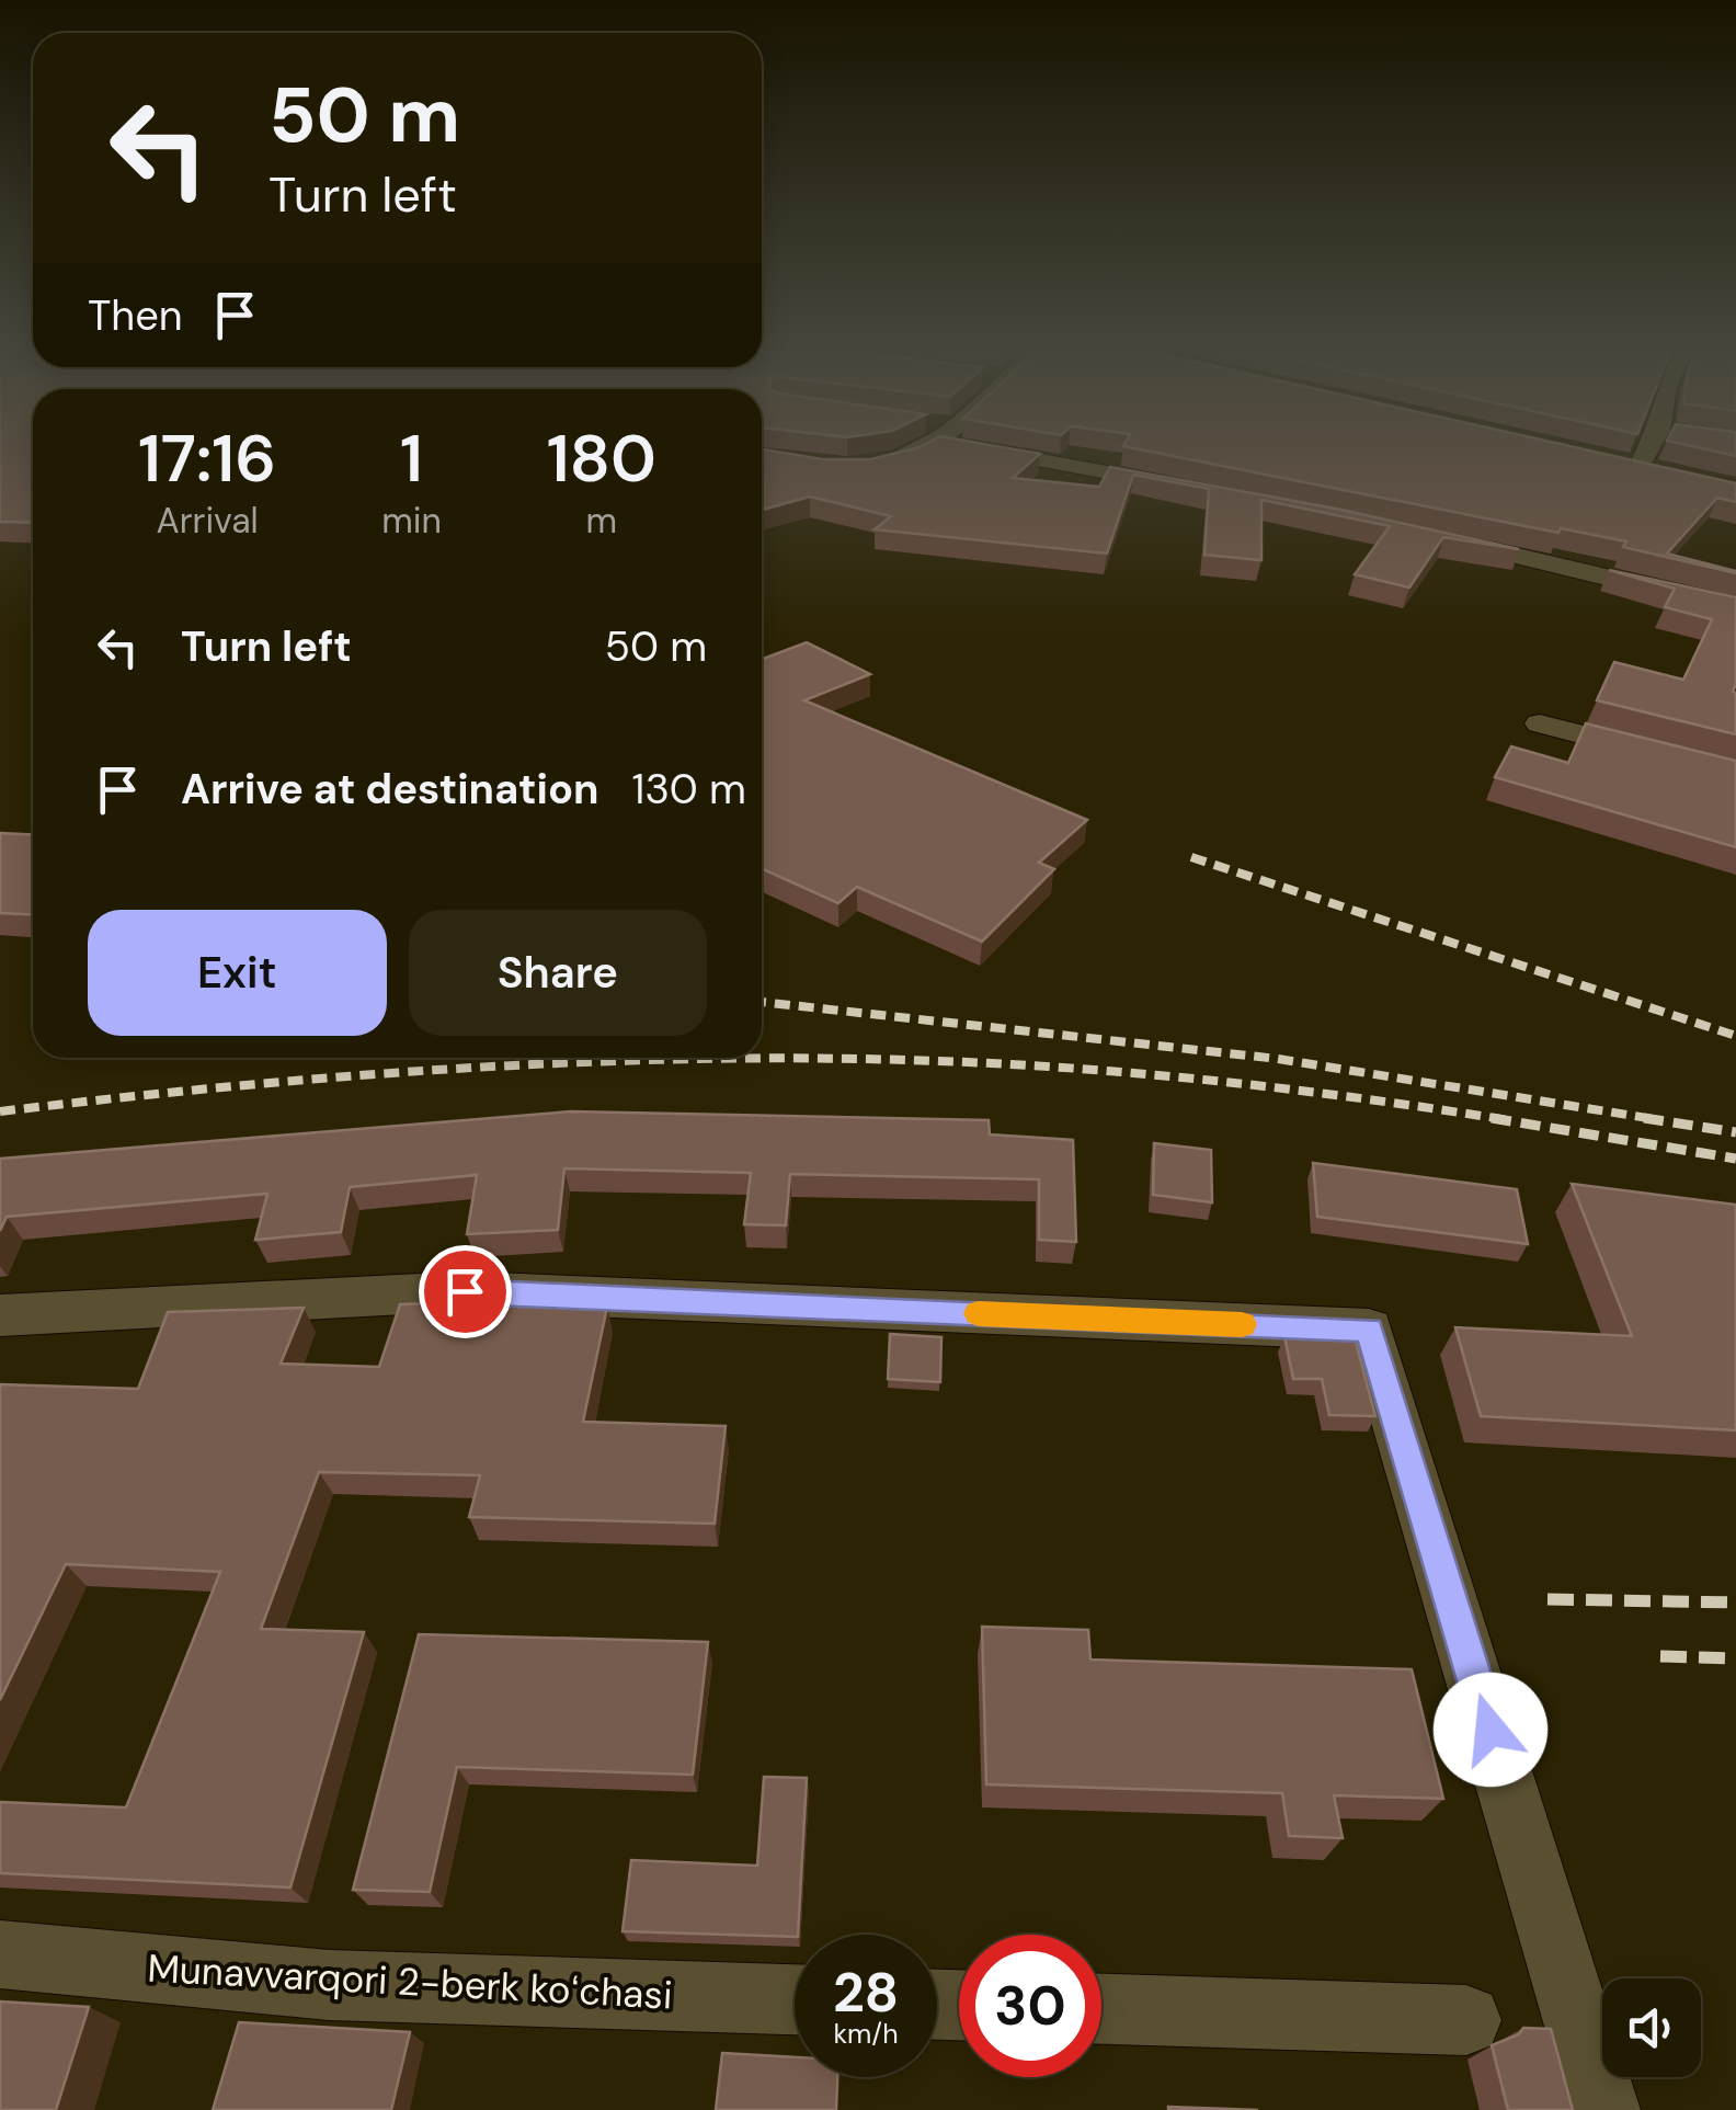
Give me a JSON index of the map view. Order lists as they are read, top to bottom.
{
  "streets": {
    "street": ["Munavvarqori 2-berk koʻchasi"]
  },
  "page": {
    "turn": ["50 m", "Turn left"],
    "then": "Then",
    "eta": [
      "17:16",
      "Arrival",
      "1",
      "min",
      "180",
      "m"
    ],
    "list": [
      {
        "name": "Turn left",
        "value": "50 m"
      },
      {
        "name": "Arrive at destination",
        "value": "130 m"
      }
    ],
    "buttons": ["Exit", "Share"],
    "speed": "28 km/h",
    "limit": "30"
  }
}
